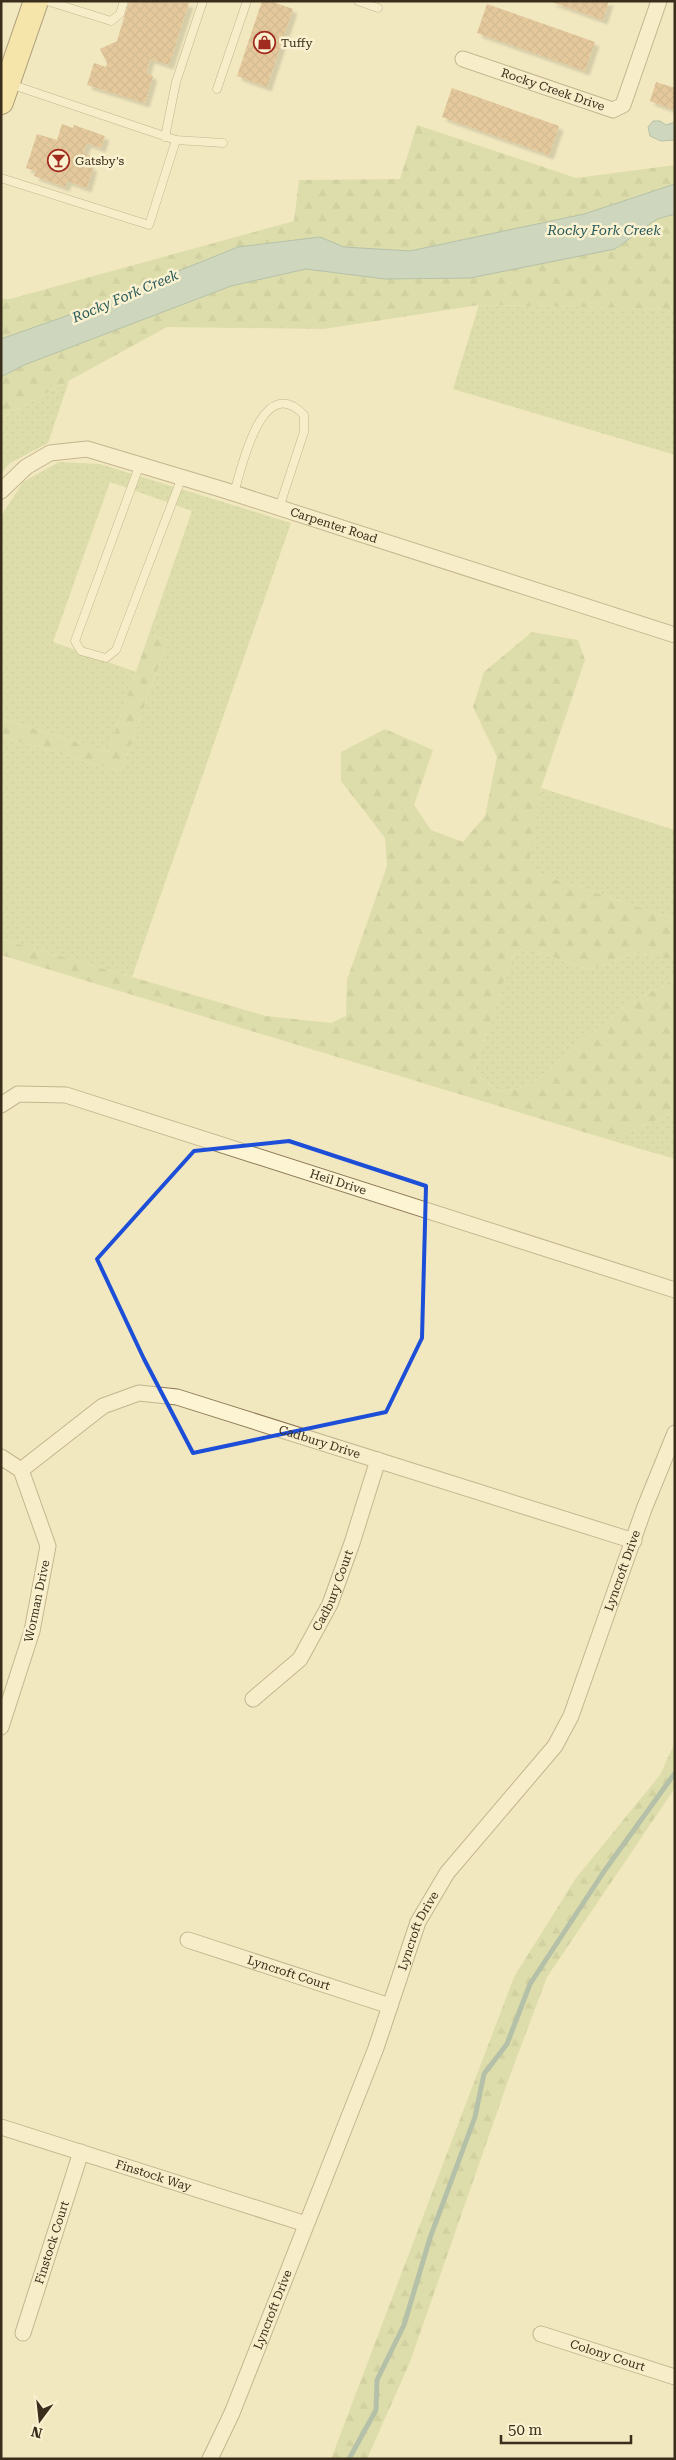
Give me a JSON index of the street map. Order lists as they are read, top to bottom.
{
  "streets": {
    "street": [
      "Rocky Creek Drive",
      "Carpenter Road",
      "Heil Drive",
      "Cadbury Drive",
      "Lyncroft Drive",
      "Cadbury Court",
      "Worman Drive",
      "Lyncroft Court",
      "Finstock Way",
      "Finstock Court",
      "Colony Court"
    ]
  },
  "crossings": [
    ["Cadbury Drive", "Lyncroft Drive"],
    ["Cadbury Drive", "Cadbury Court"],
    ["Cadbury Drive", "Worman Drive"],
    ["Lyncroft Drive", "Lyncroft Court"],
    ["Lyncroft Drive", "Finstock Way"],
    ["Finstock Way", "Finstock Court"]
  ],
  "water": ["Rocky Fork Creek"],
  "places": {
    "shop": ["Tuffy"],
    "bar": ["Gatsby's"]
  },
  "scale_bar": "50 m",
  "north": "bottom"
}
